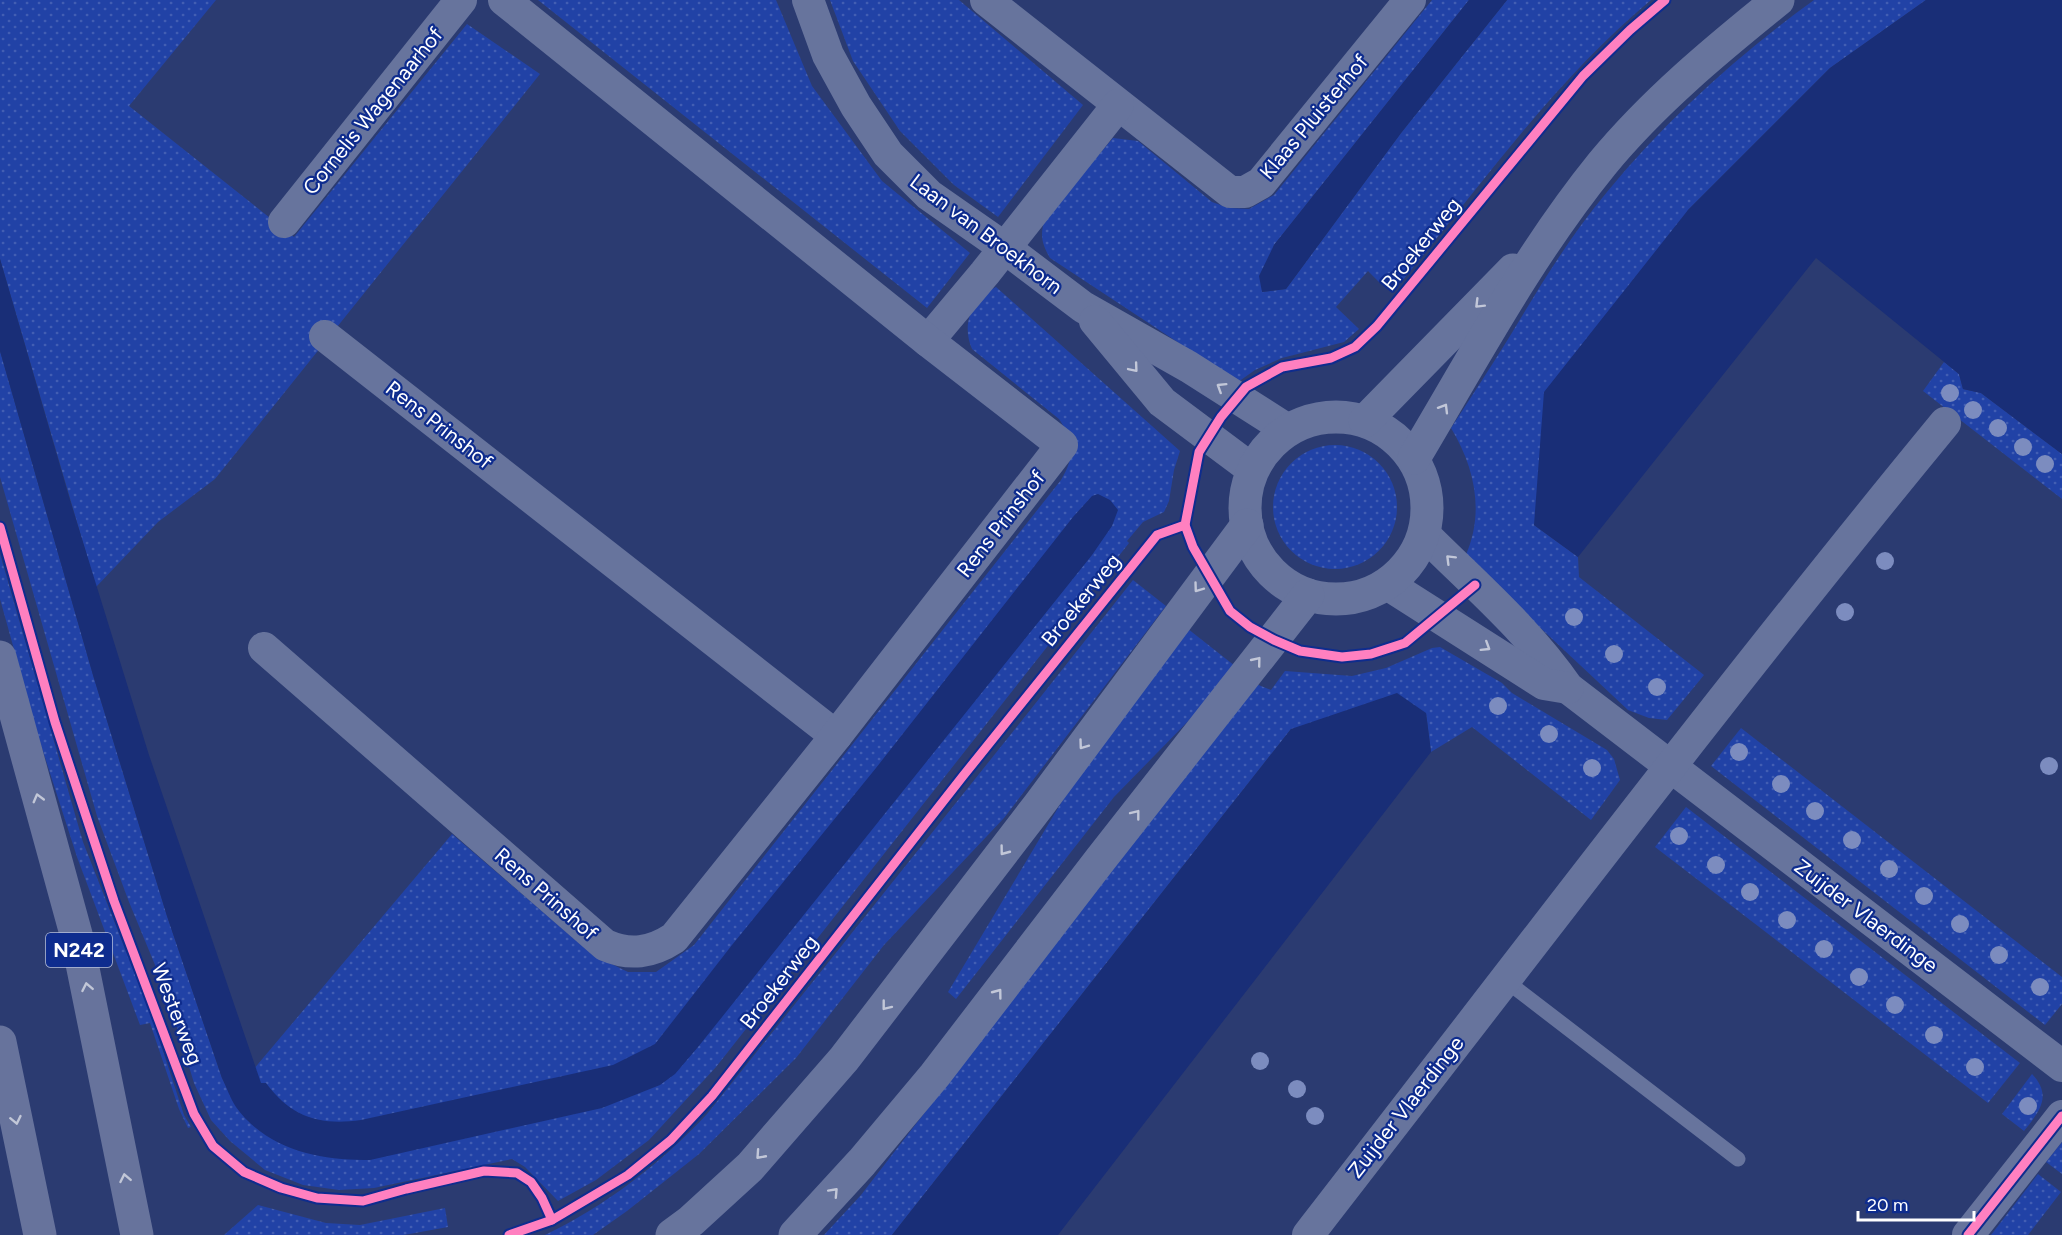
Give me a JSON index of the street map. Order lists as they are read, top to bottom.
{
  "streets": {
    "main road": ["N242"],
    "street": [
      "Cornelis Wagenaarhof",
      "Klaas Pluisterhof",
      "Laan van Broekhorn",
      "Rens Prinshof",
      "Zuijder Vlaerdinge"
    ],
    "cycle path": ["Broekerweg", "Westerweg"]
  },
  "crossings": [
    ["Laan van Broekhorn", "Zuijder Vlaerdinge"]
  ],
  "scale_bar": "20 m"
}
